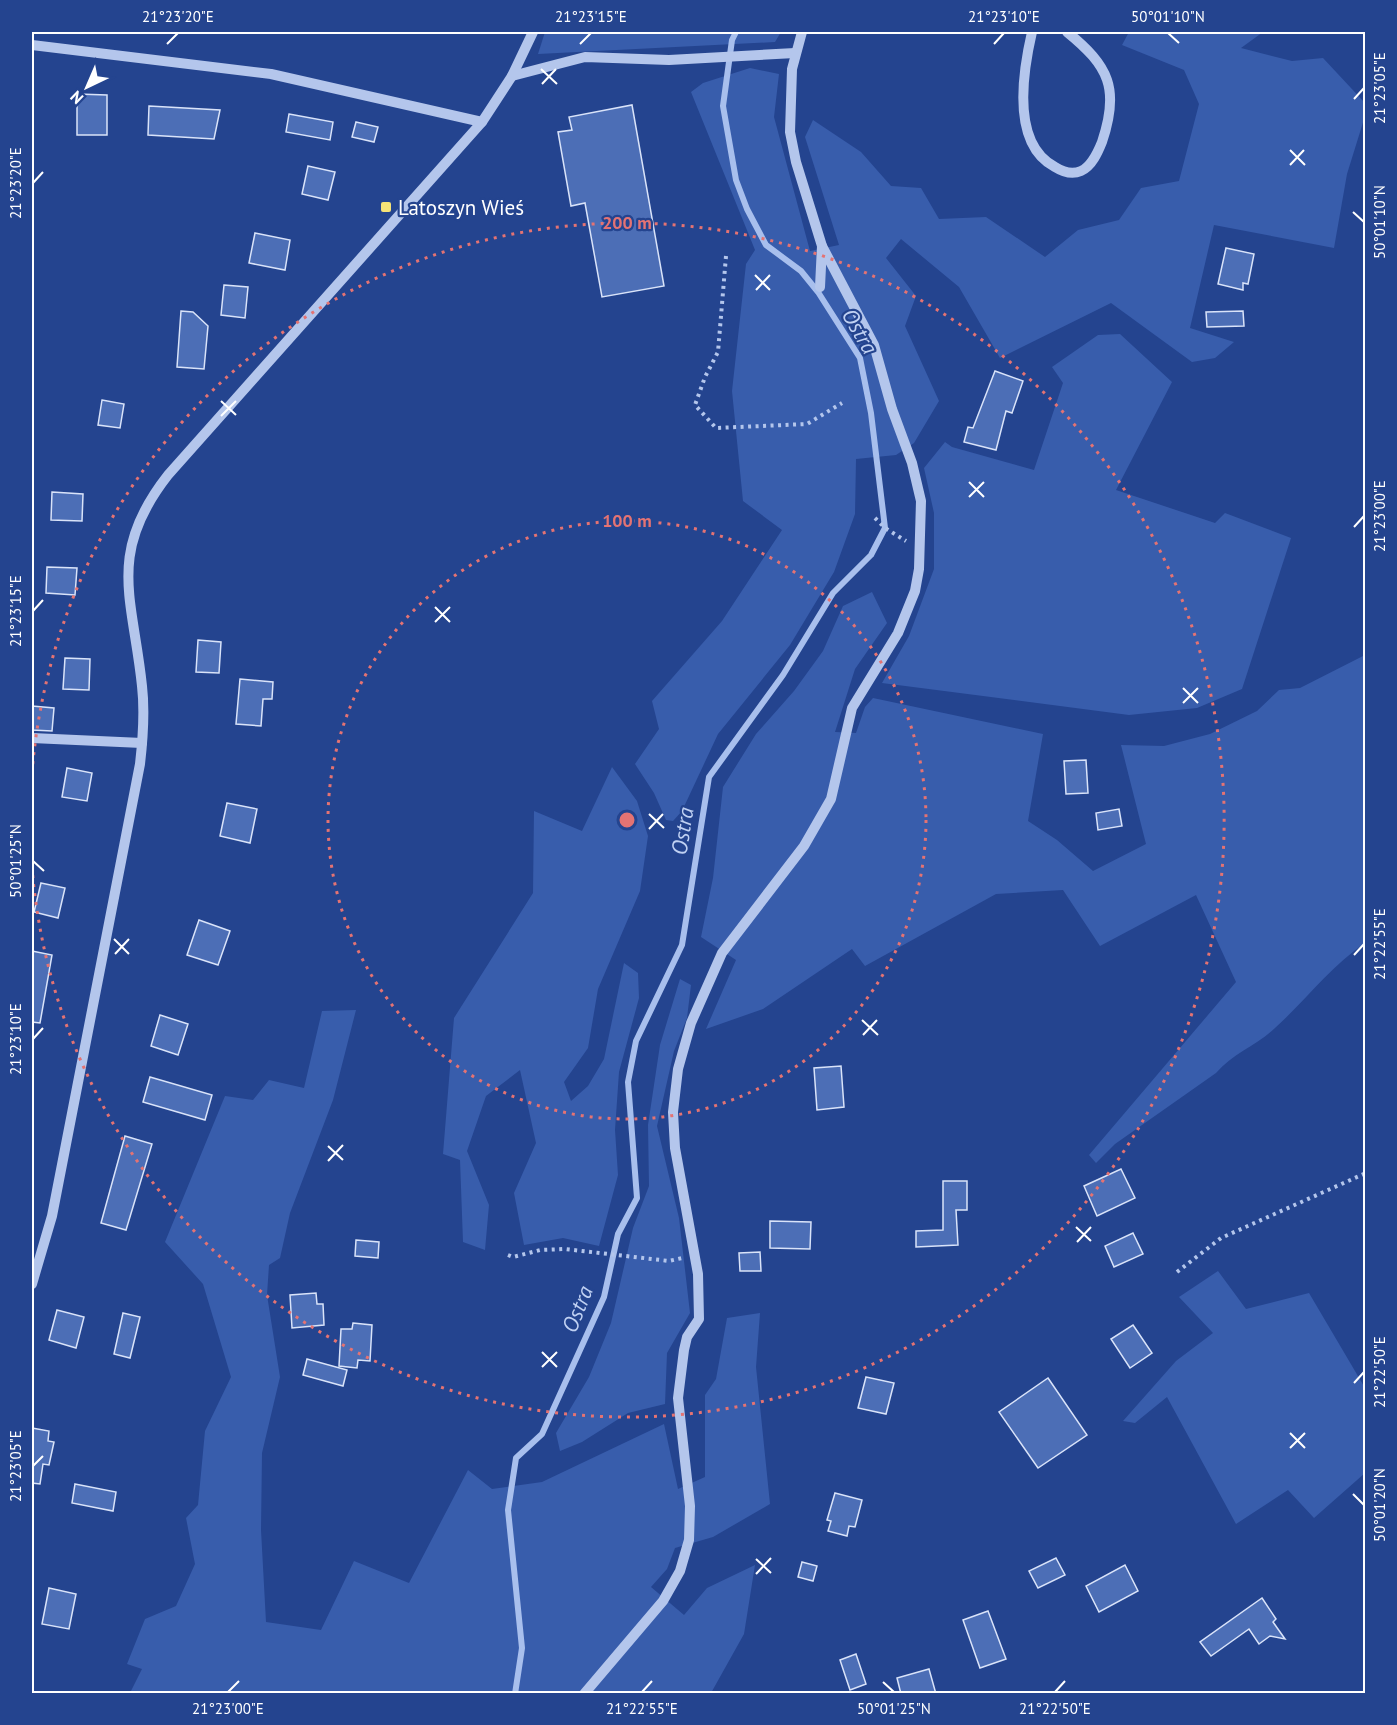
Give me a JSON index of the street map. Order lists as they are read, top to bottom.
{
  "water": ["Ostra"],
  "places": {
    "transit": ["Latoszyn Wieś"]
  },
  "north": "bottom left",
  "coordinates": [
    "21°23'20\"E",
    "21°23'15\"E",
    "21°23'10\"E",
    "50°01'10\"N",
    "21°23'05\"E",
    "21°23'00\"E",
    "50°01'25\"N",
    "21°22'55\"E",
    "21°22'50\"E",
    "50°01'20\"N"
  ],
  "rings": ["200 m", "100 m"]
}
